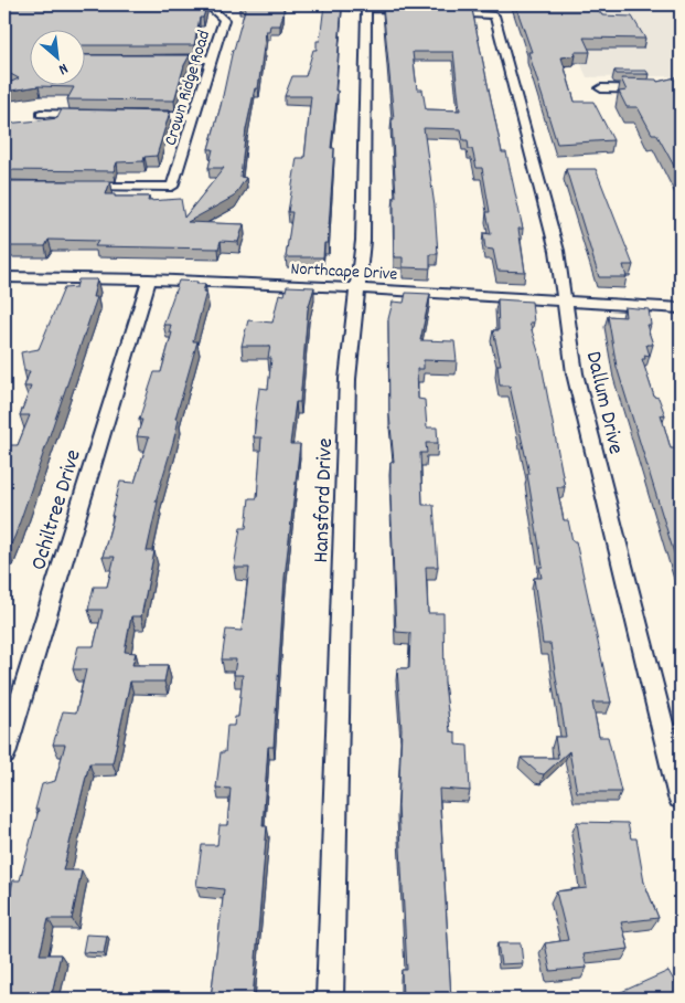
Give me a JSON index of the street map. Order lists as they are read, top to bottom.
{
  "streets": {
    "street": [
      "Crown Ridge Road",
      "Northcape Drive",
      "Dallum Drive",
      "Hansford Drive",
      "Ochiltree Drive"
    ]
  },
  "crossings": [
    ["Northcape Drive", "Dallum Drive"],
    ["Northcape Drive", "Hansford Drive"],
    ["Northcape Drive", "Ochiltree Drive"]
  ],
  "north": "bottom right"
}
